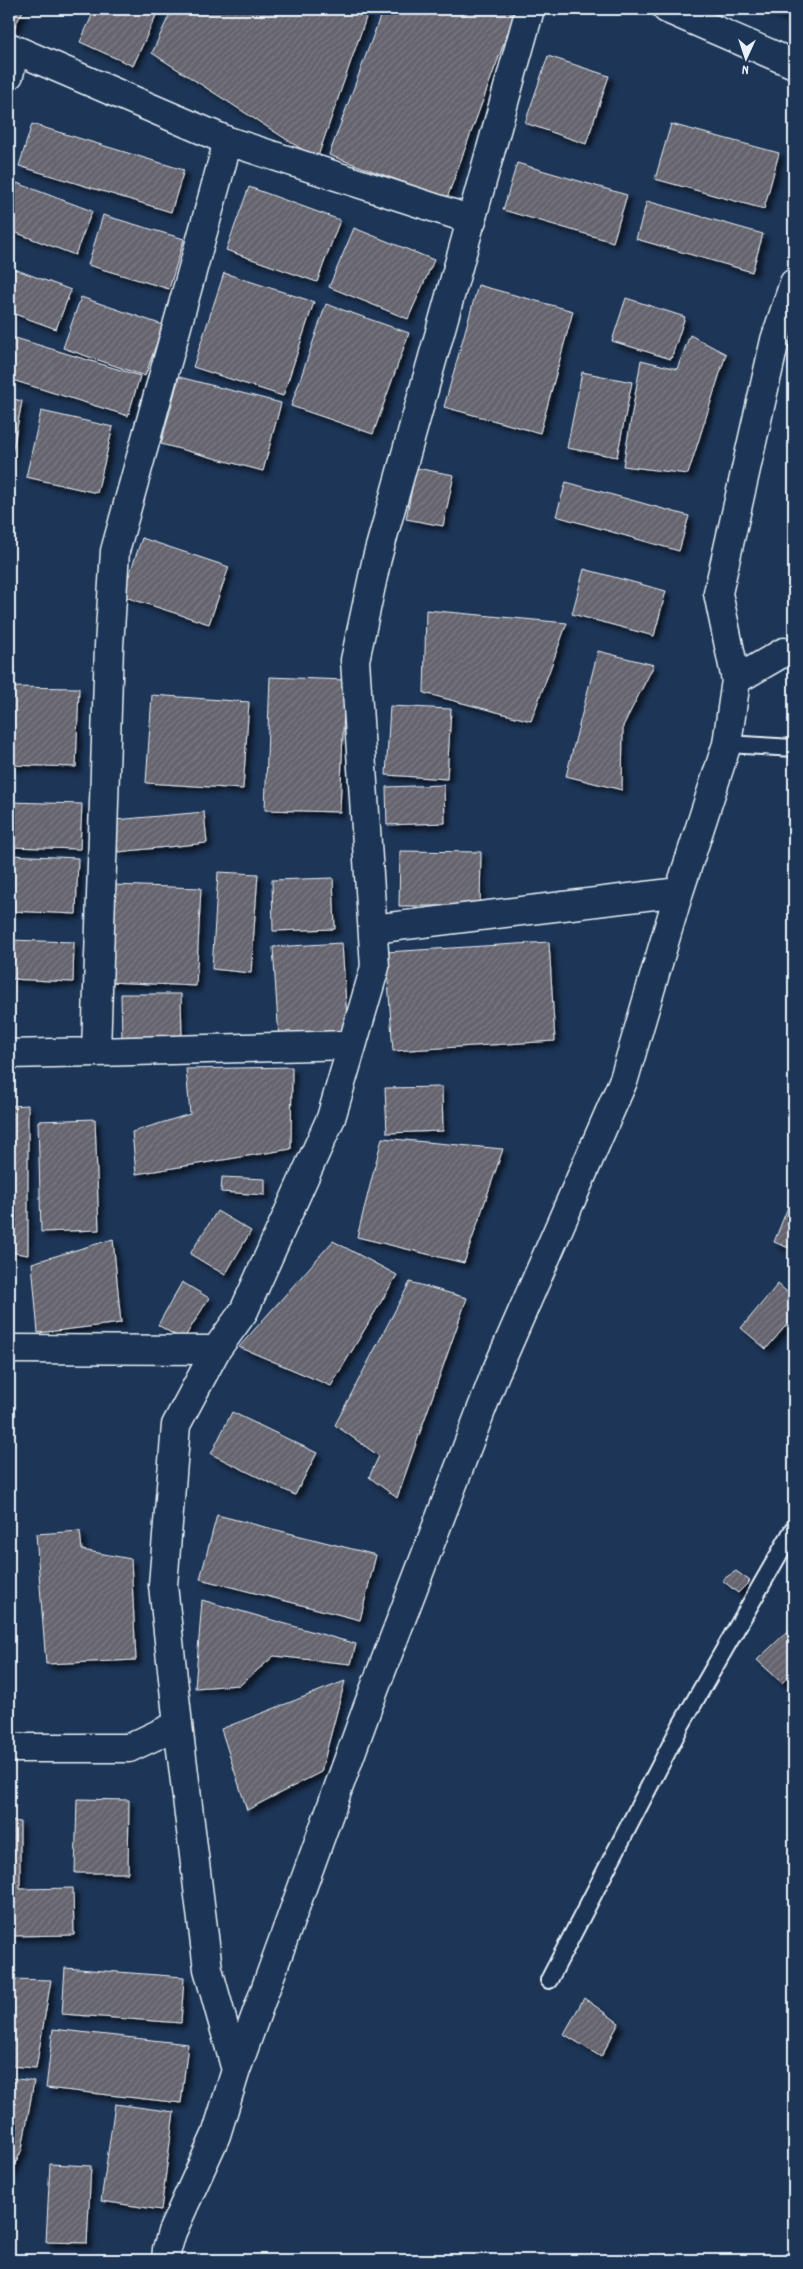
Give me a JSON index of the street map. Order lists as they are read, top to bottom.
{
  "north": "bottom"
}
